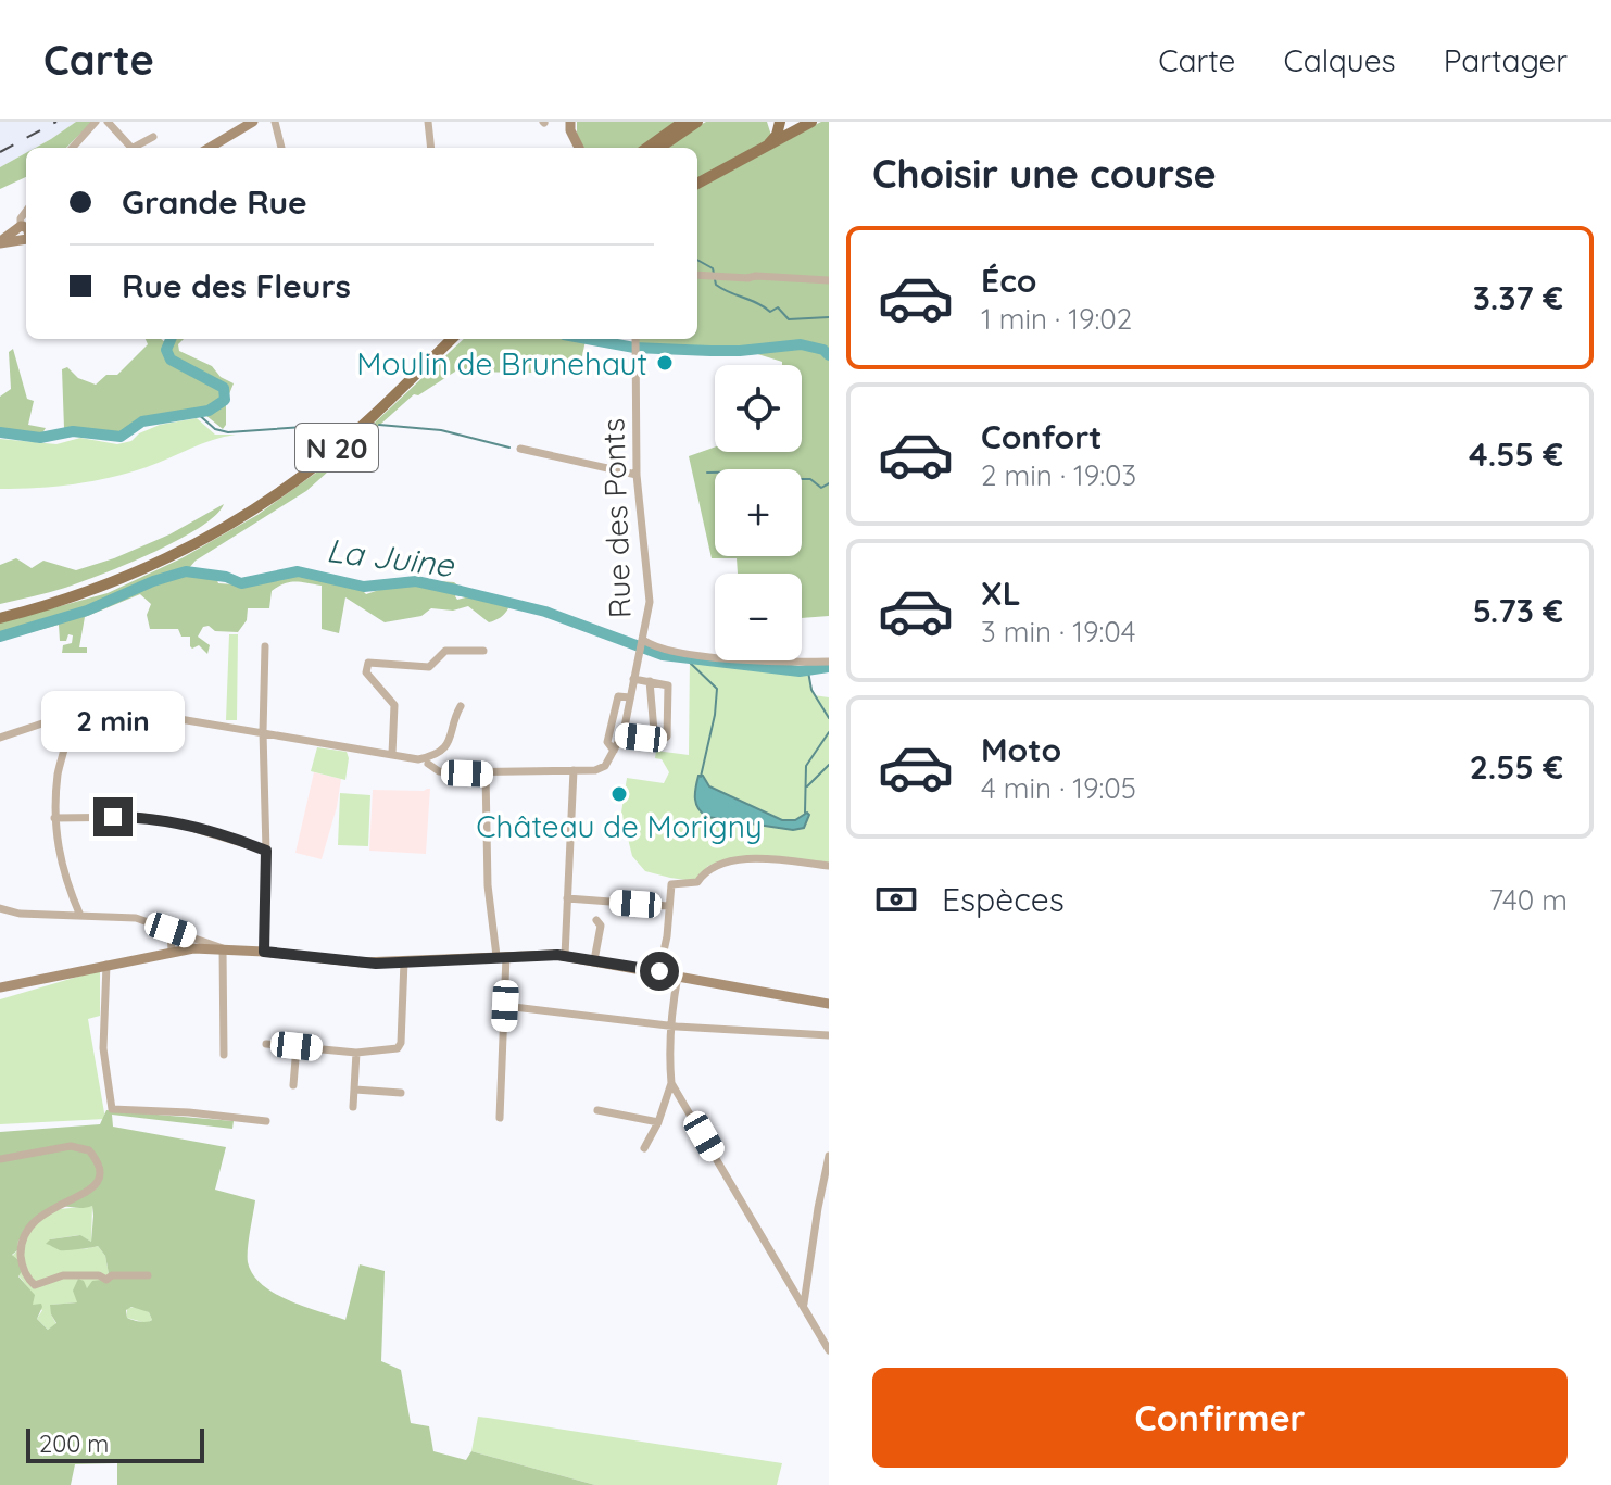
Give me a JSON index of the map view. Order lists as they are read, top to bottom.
{
  "streets": {
    "main road": ["N 20"],
    "street": ["Rue des Ponts"]
  },
  "water": ["La Juine"],
  "places": ["Moulin de Brunehaut", "Château de Morigny"],
  "scale_bar": "200 m",
  "page": {
    "header": "Carte",
    "nav": ["Carte", "Calques", "Partager"],
    "heading": "Choisir une course",
    "banner": ["Grande Rue", "Rue des Fleurs"],
    "list": [
      {
        "name": "Éco",
        "note": "1 min · 19:02",
        "value": "3.37 €"
      },
      {
        "name": "Confort",
        "note": "2 min · 19:03",
        "value": "4.55 €"
      },
      {
        "name": "XL",
        "note": "3 min · 19:04",
        "value": "5.73 €"
      },
      {
        "name": "Moto",
        "note": "4 min · 19:05",
        "value": "2.55 €"
      }
    ],
    "map_buttons": ["+", "−"],
    "bubble": "2 min",
    "pay": ["Espèces", "740 m"],
    "buttons": "Confirmer",
    "scale": "200 m"
  }
}
